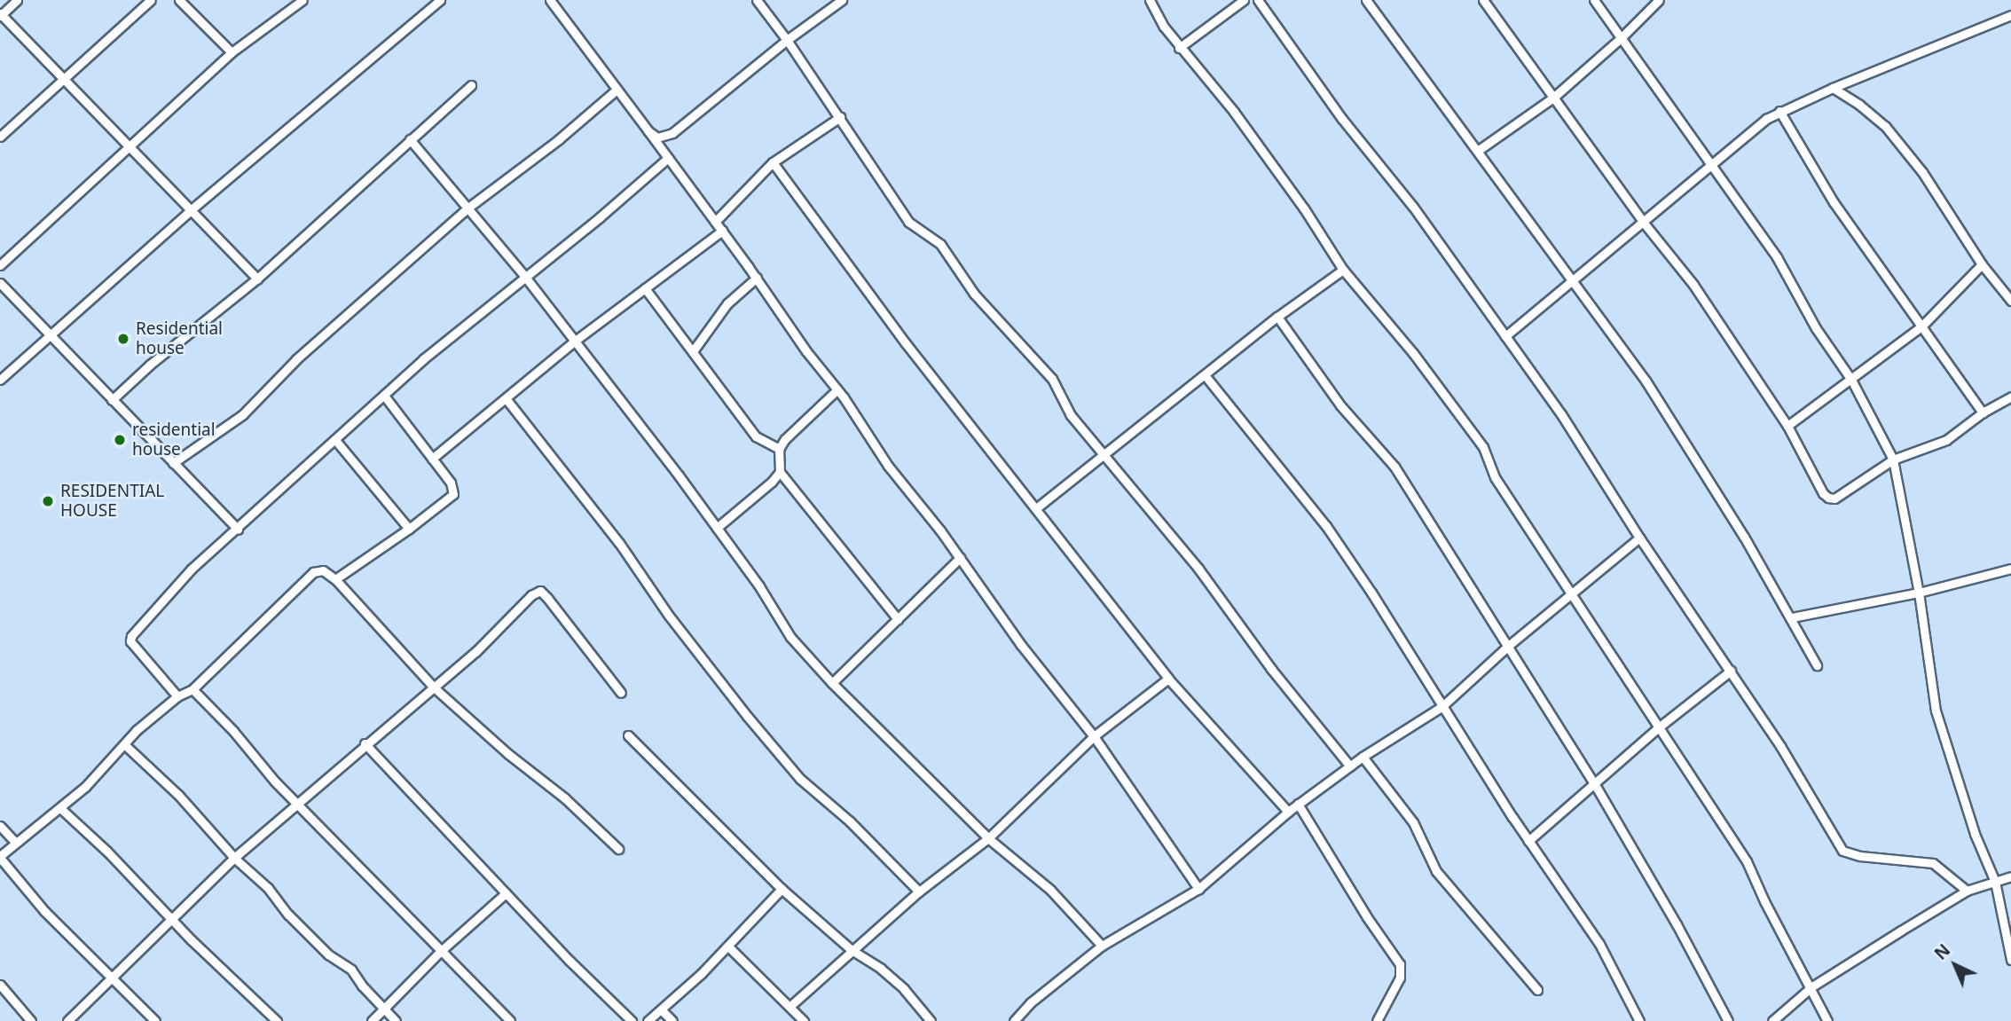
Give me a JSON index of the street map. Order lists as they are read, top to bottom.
{
  "places": ["Residential house", "residential house", "RESIDENTIAL HOUSE"],
  "north": "top left"
}
